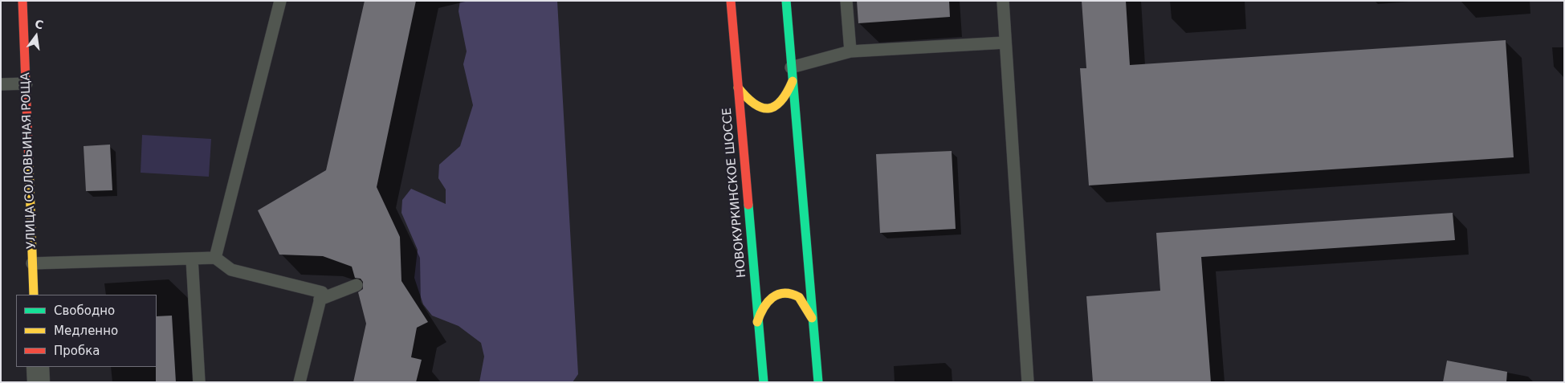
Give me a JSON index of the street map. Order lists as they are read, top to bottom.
{
  "streets": {
    "main road": ["УЛИЦА СОЛОВЬИНАЯ РОЩА", "НОВОКУРКИНСКОЕ ШОССЕ"]
  },
  "legend": ["Свободно", "Медленно", "Пробка"],
  "north": "top"
}
